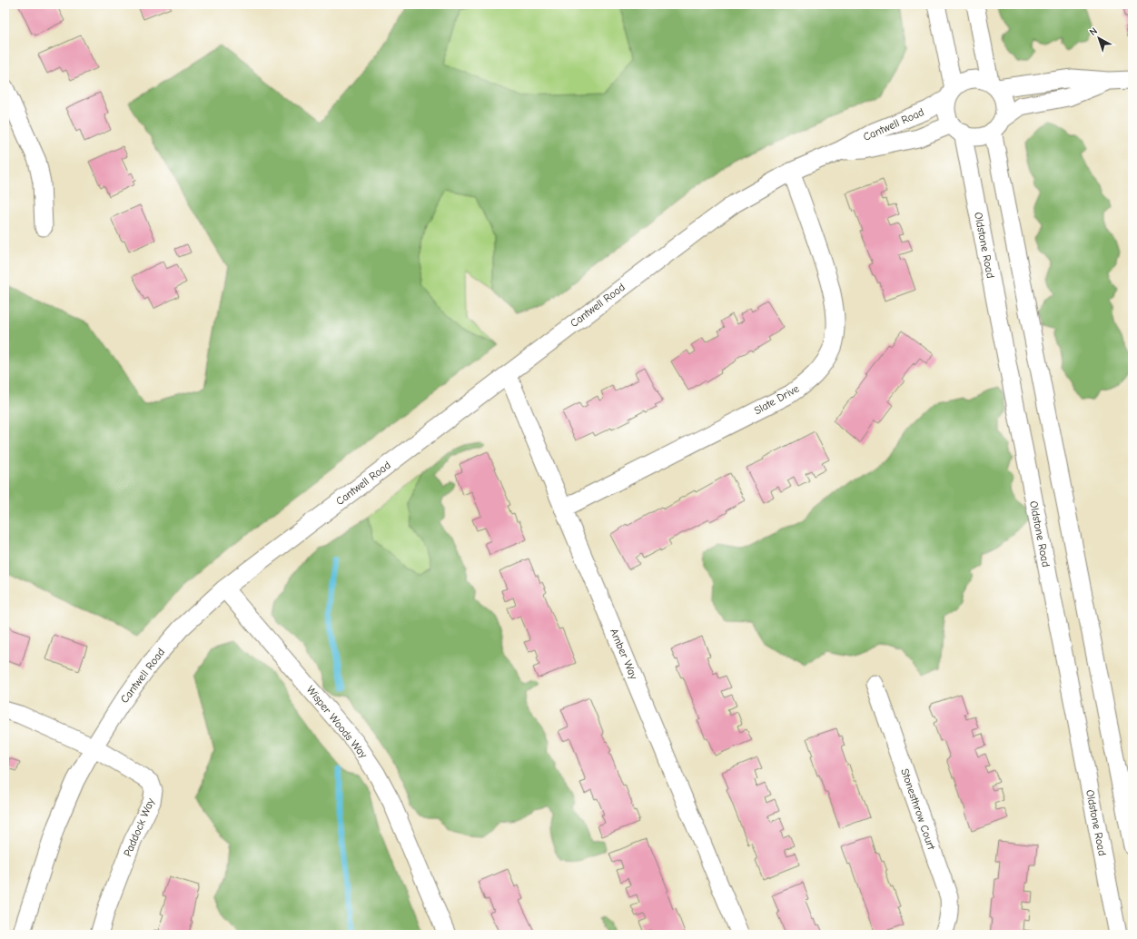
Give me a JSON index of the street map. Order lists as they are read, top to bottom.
{
  "streets": {
    "street": [
      "Cantwell Road",
      "Oldstone Road",
      "Slate Drive",
      "Amber Way",
      "Wisper Woods Way",
      "Stonesthrow Court",
      "Paddock Way"
    ]
  },
  "crossings": [
    ["Cantwell Road", "Oldstone Road"],
    ["Cantwell Road", "Slate Drive"],
    ["Cantwell Road", "Amber Way"],
    ["Cantwell Road", "Wisper Woods Way"],
    ["Cantwell Road", "Paddock Way"],
    ["Slate Drive", "Amber Way"]
  ],
  "north": "top left"
}
